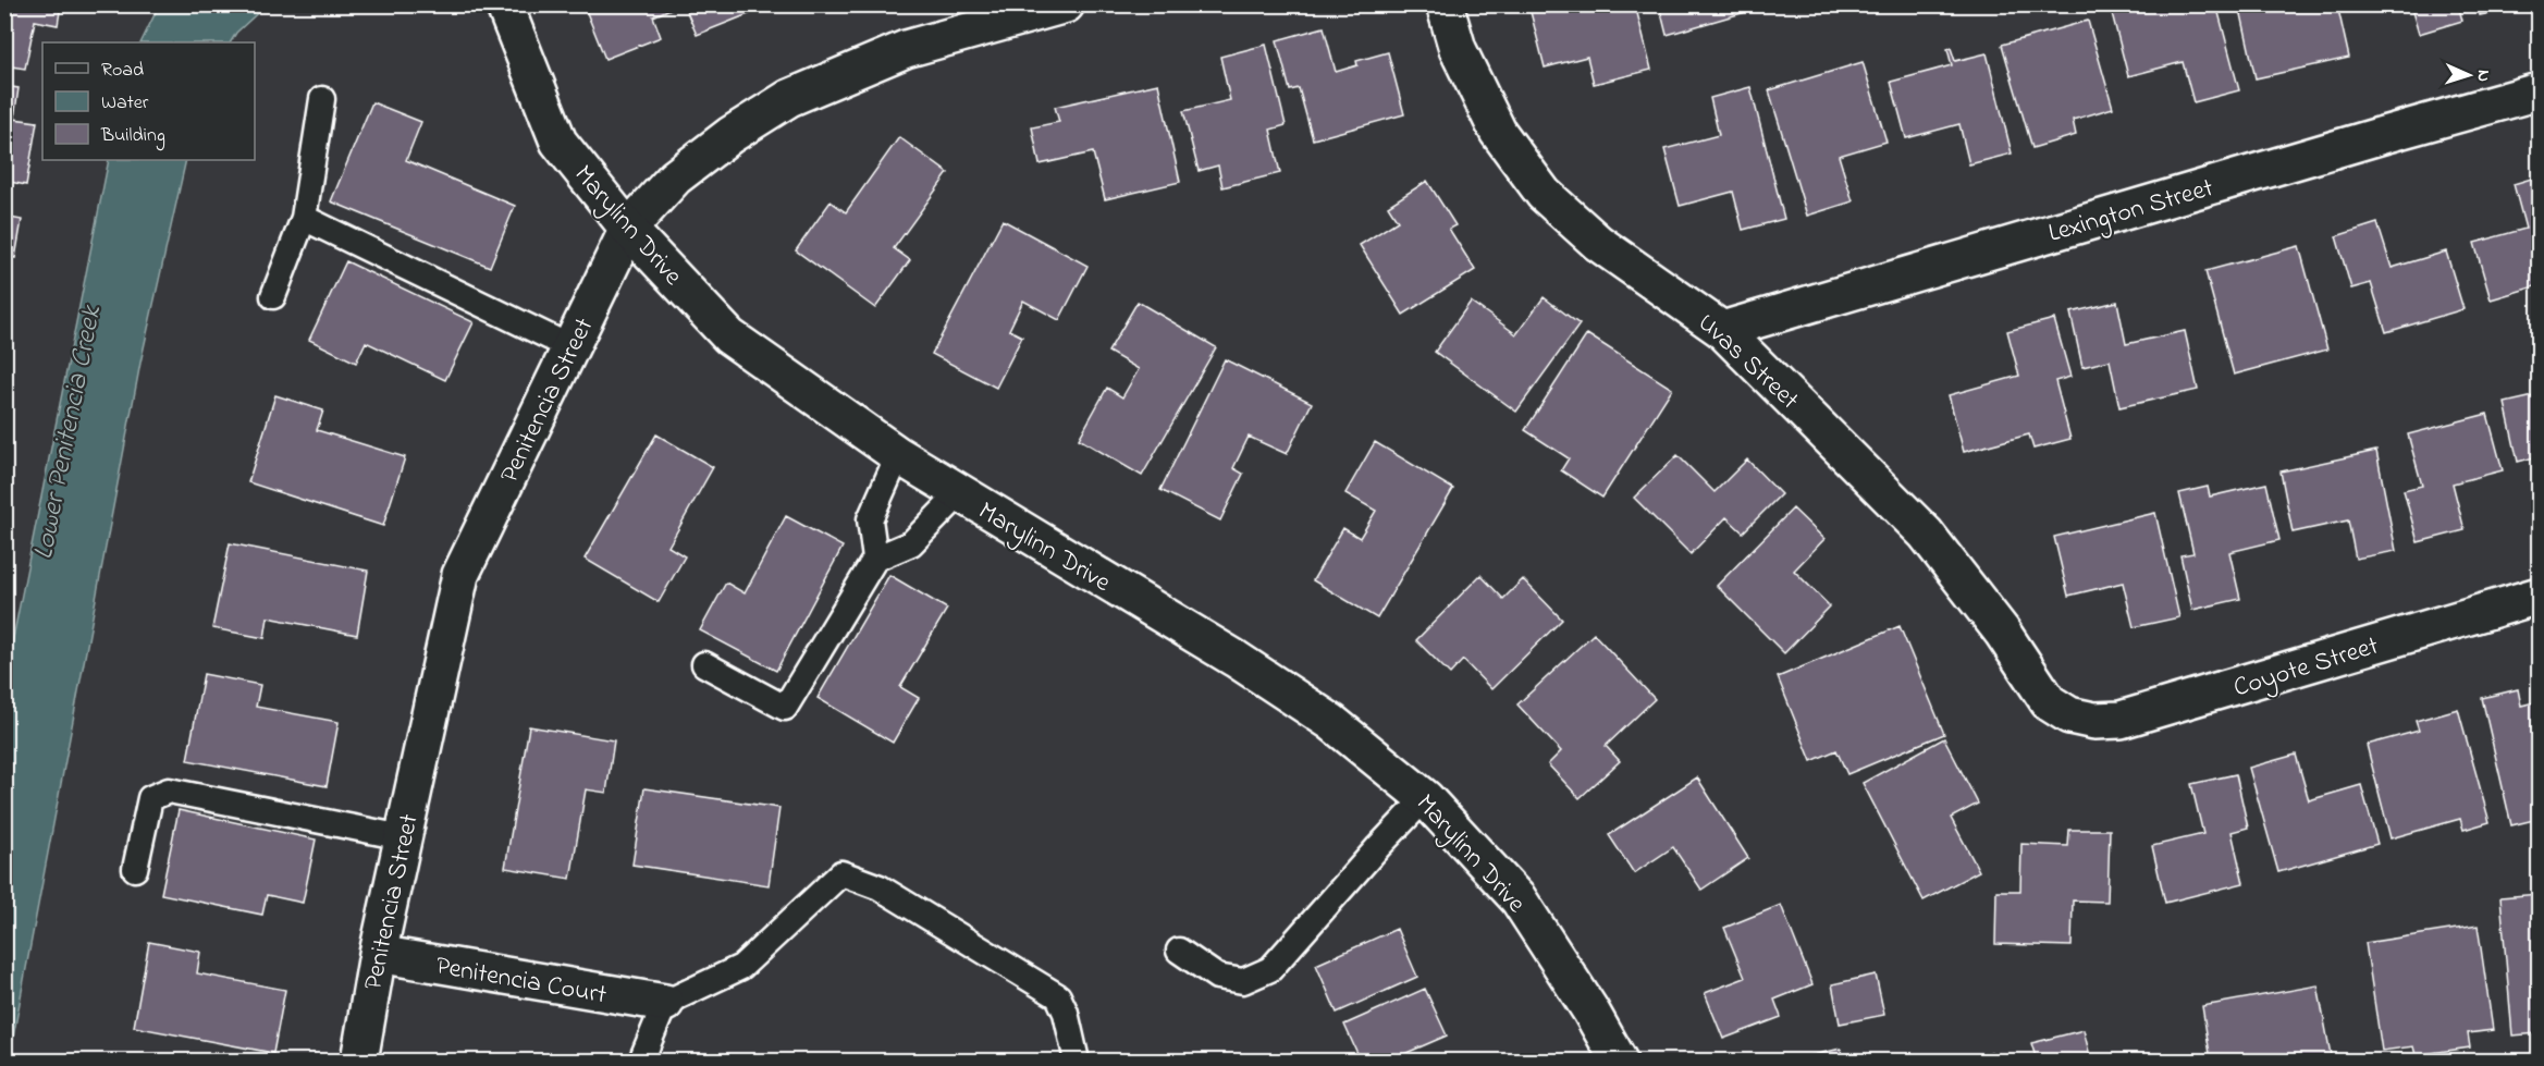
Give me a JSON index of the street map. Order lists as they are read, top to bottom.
{
  "streets": {
    "street": [
      "Lexington Street",
      "Marylinn Drive",
      "Uvas Street",
      "Penitencia Street",
      "Coyote Street",
      "Penitencia Court"
    ]
  },
  "crossings": [
    ["Lexington Street", "Uvas Street"],
    ["Marylinn Drive", "Penitencia Street"],
    ["Uvas Street", "Coyote Street"],
    ["Penitencia Street", "Penitencia Court"]
  ],
  "water": ["Lower Penitencia Creek"],
  "legend": ["Road", "Water", "Building"],
  "north": "right"
}
